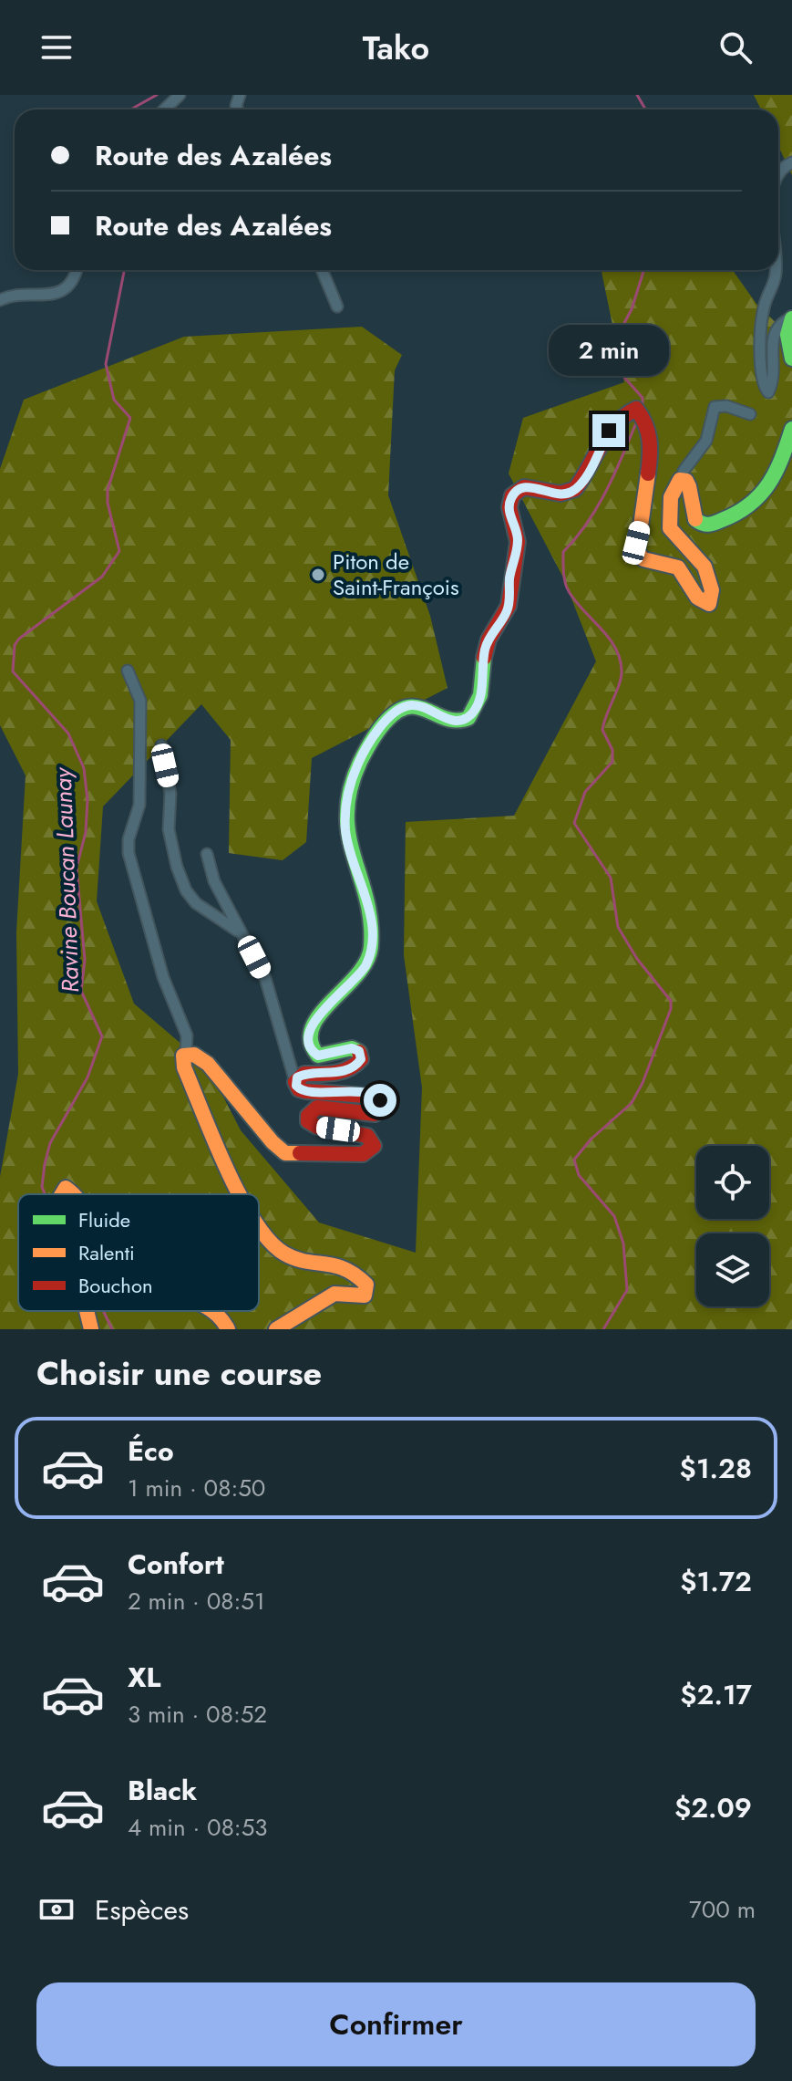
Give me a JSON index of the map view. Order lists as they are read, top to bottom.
{
  "water": ["Ravine Boucan Launay"],
  "places": ["Piton de Saint-François"],
  "legend": ["Fluide", "Ralenti", "Bouchon"],
  "page": {
    "header": "Tako",
    "banner": ["Route des Azalées", "Route des Azalées"],
    "bubble": "2 min",
    "heading": "Choisir une course",
    "list": [
      {
        "name": "Éco",
        "note": "1 min · 08:50",
        "value": "$1.28"
      },
      {
        "name": "Confort",
        "note": "2 min · 08:51",
        "value": "$1.72"
      },
      {
        "name": "XL",
        "note": "3 min · 08:52",
        "value": "$2.17"
      },
      {
        "name": "Black",
        "note": "4 min · 08:53",
        "value": "$2.09"
      }
    ],
    "pay": ["Espèces", "700 m"],
    "buttons": "Confirmer"
  }
}
